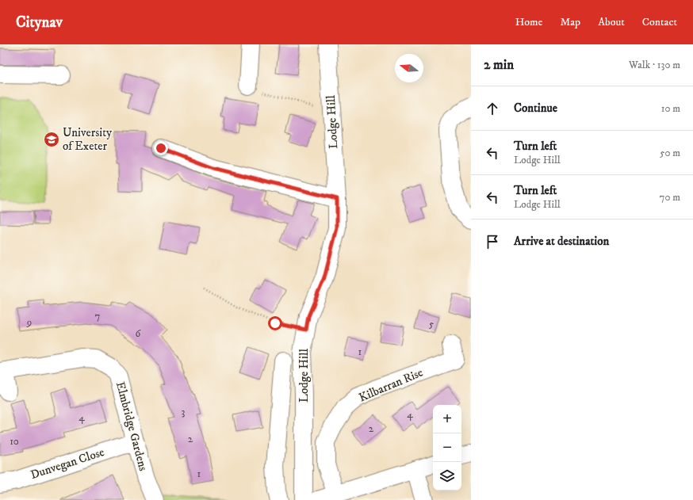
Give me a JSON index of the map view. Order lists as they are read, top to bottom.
{
  "streets": {
    "street": [
      "Lodge Hill",
      "Kilbarran Rise",
      "Elmbridge Gardens",
      "Dunvegan Close"
    ]
  },
  "crossings": [
    ["Elmbridge Gardens", "Dunvegan Close"]
  ],
  "places": {
    "school or university": ["University of Exeter"]
  },
  "house_numbers": [
    "7",
    "9",
    "5",
    "6",
    "1",
    "3",
    "4",
    "4",
    "2",
    "2",
    "10",
    "1"
  ],
  "north": "left",
  "page": {
    "header": "Citynav",
    "nav": [
      "Home",
      "Map",
      "About",
      "Contact"
    ],
    "heading": ["2 min", "Walk · 130 m"],
    "list": [
      ["Continue", "10 m"],
      ["Turn left", "Lodge Hill", "50 m"],
      ["Turn left", "Lodge Hill", "70 m"],
      "Arrive at destination"
    ],
    "map_buttons": ["+", "−"]
  }
}
